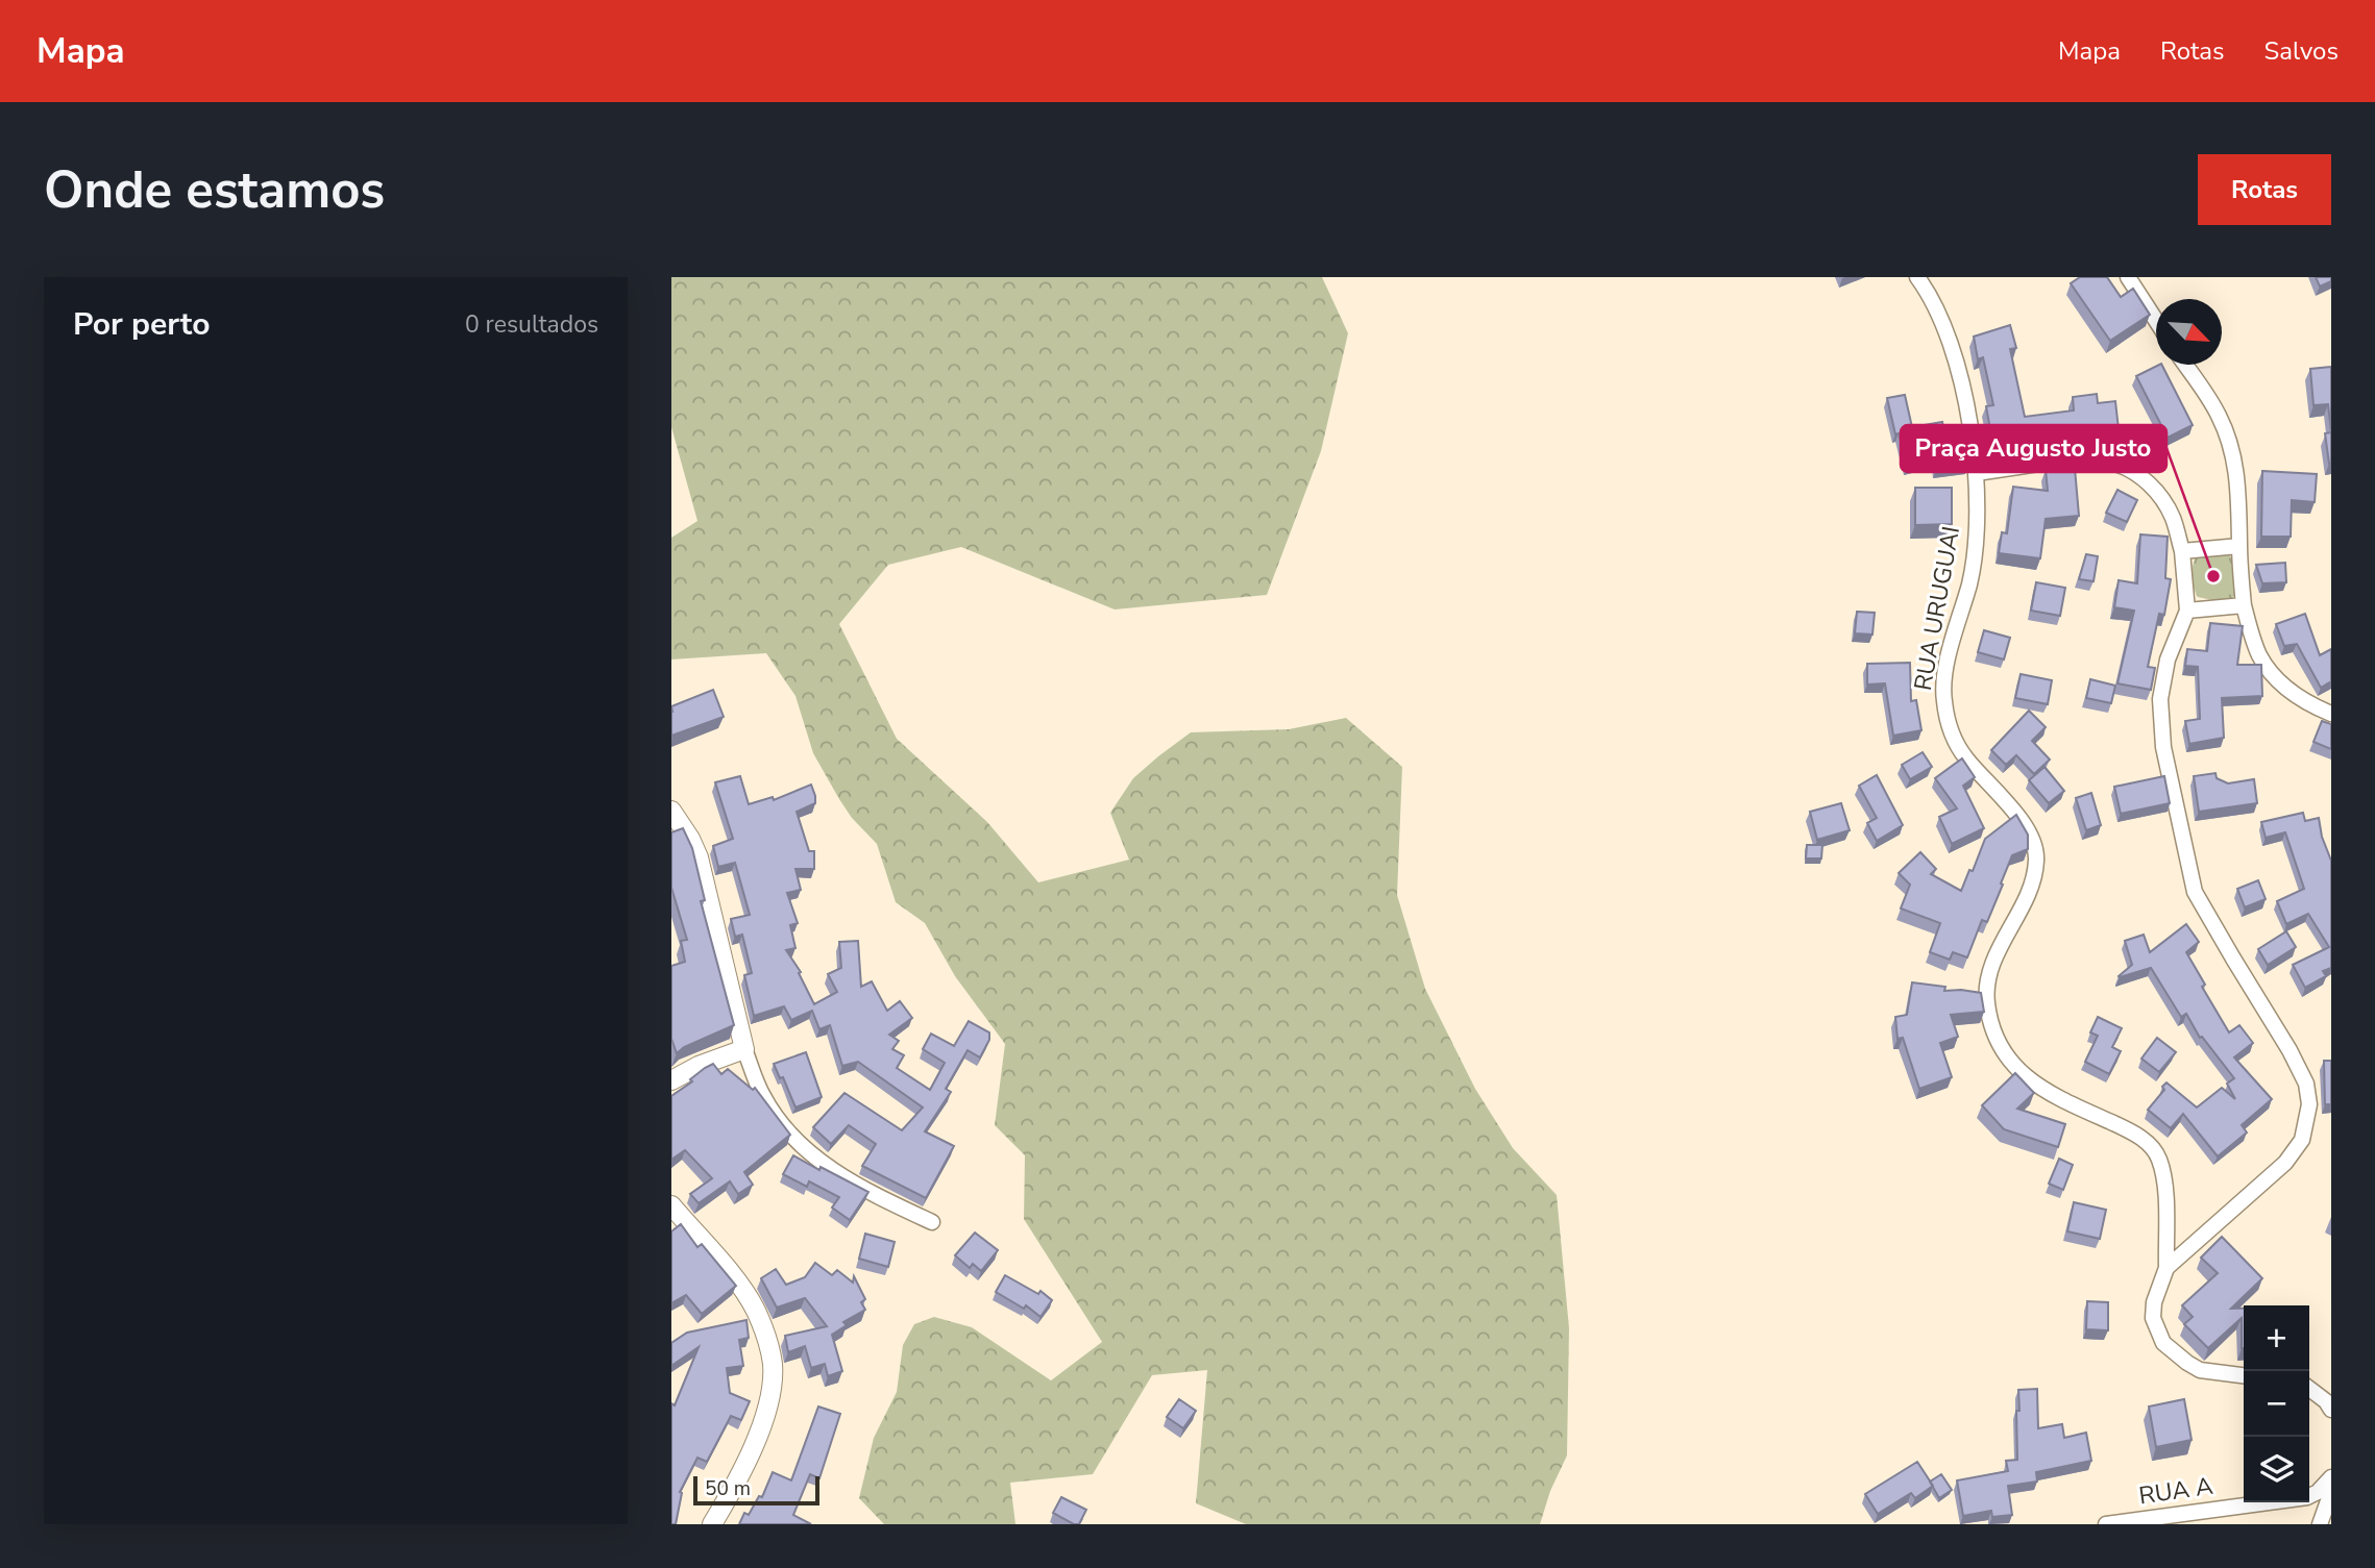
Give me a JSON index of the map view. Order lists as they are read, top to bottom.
{
  "streets": {
    "street": ["RUA URUGUAI", "RUA A"]
  },
  "places": ["Praça Augusto Justo"],
  "scale_bar": "50 m",
  "north": "bottom right",
  "page": {
    "header": "Mapa",
    "nav": ["Mapa", "Rotas", "Salvos"],
    "buttons": "Rotas",
    "title": "Onde estamos",
    "heading": ["Por perto", "0 resultados"],
    "map_buttons": ["+", "−"],
    "scale": "50 m"
  }
}
